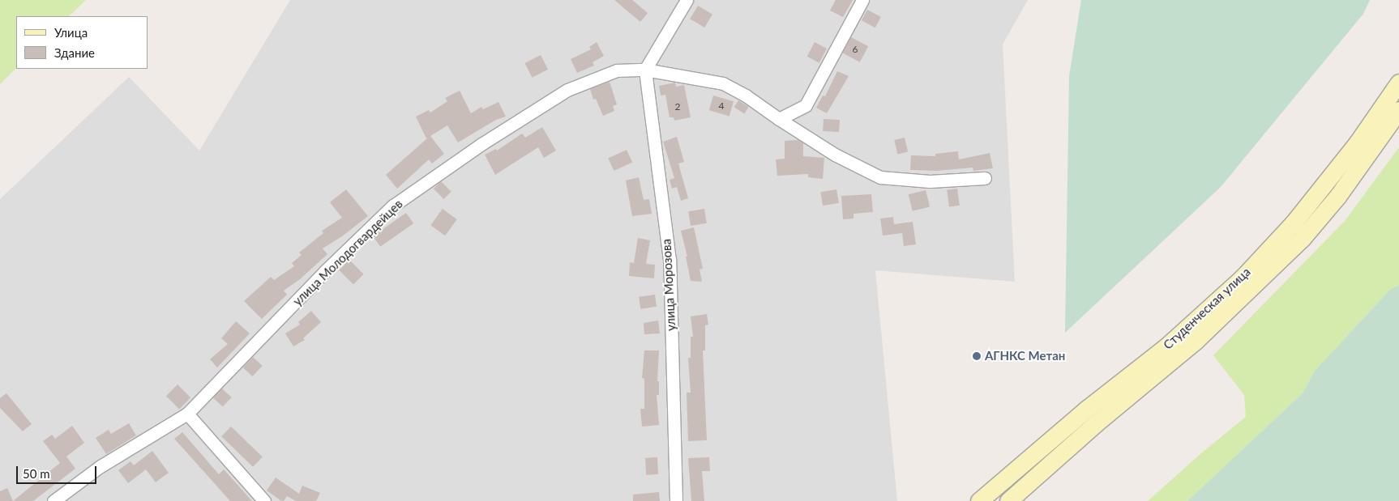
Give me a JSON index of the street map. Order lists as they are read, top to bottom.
{
  "streets": {
    "main road": ["Студенческая улица"],
    "street": ["улица Молодогвардейцев", "улица Морозова"]
  },
  "crossings": [
    ["улица Молодогвардейцев", "улица Морозова"]
  ],
  "places": ["АГНКС Метан"],
  "house_numbers": ["6", "4", "2"],
  "legend": ["Улица", "Здание"],
  "scale_bar": "50 m"
}
